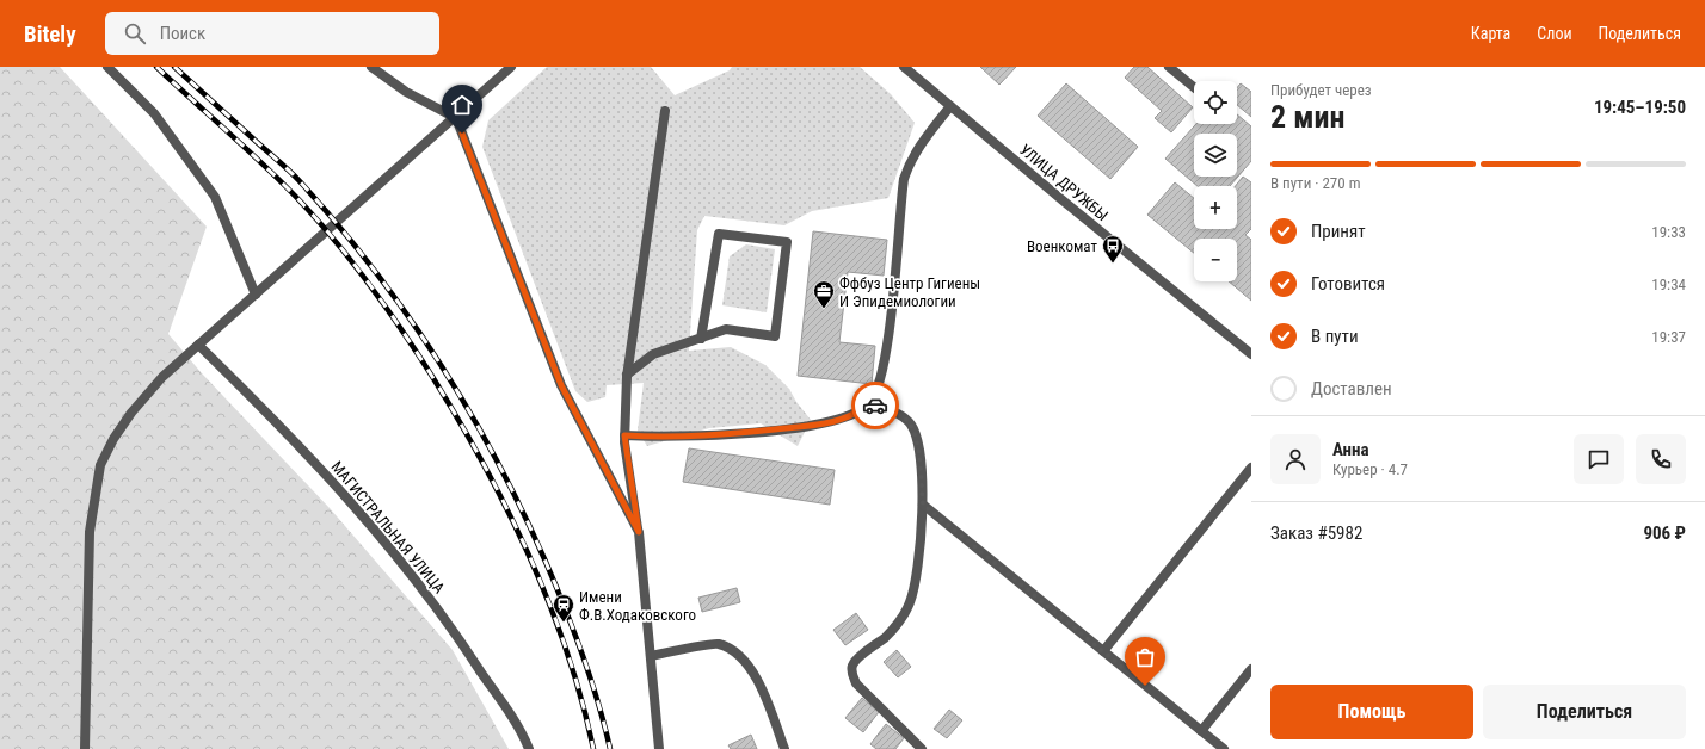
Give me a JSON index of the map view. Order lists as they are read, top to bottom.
{
  "streets": {
    "street": ["УЛИЦА ДРУЖБЫ", "МАГИСТРАЛЬНАЯ УЛИЦА"]
  },
  "places": {
    "bus stop": ["Военкомат"],
    "office": ["Ффбуз Центр Гигиены И Эпидемиологии"],
    "station": ["Имени Ф.В.Ходаковского"]
  },
  "page": {
    "header": "Bitely",
    "search": "Поиск",
    "nav": ["Карта", "Слои", "Поделиться"],
    "heading": ["2 мин", "Прибудет через", "19:45–19:50"],
    "panel": [
      "Анна",
      "Курьер · 4.7",
      "Заказ #5982",
      "906 ₽"
    ],
    "map_buttons": ["+", "−"],
    "bar": "В пути · 270 m",
    "list": [
      ["Принят", "19:33"],
      ["Готовится", "19:34"],
      ["В пути", "19:37"],
      "Доставлен"
    ],
    "buttons": ["Помощь", "Поделиться"]
  }
}
